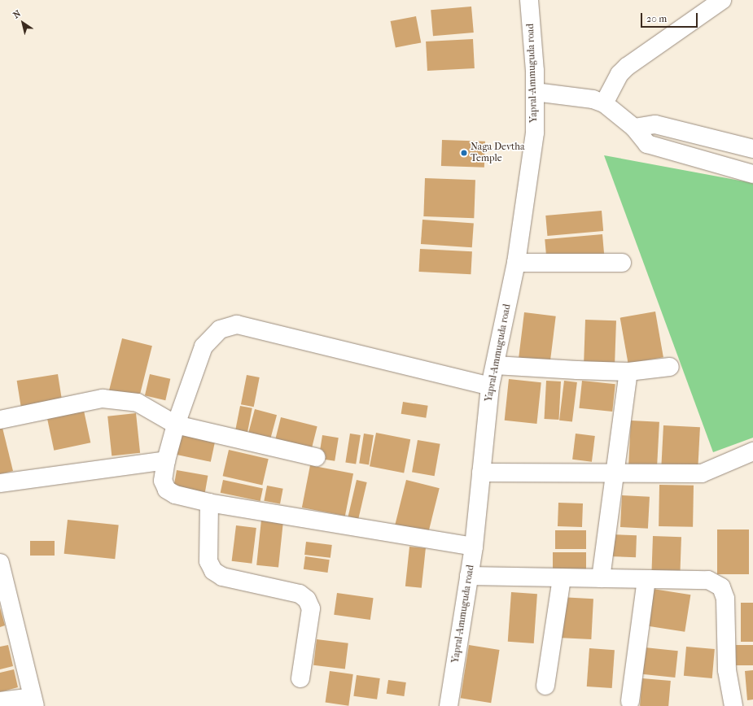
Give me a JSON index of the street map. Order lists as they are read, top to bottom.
{
  "streets": {
    "street": ["Yapral-Ammuguda road"]
  },
  "places": ["Naga Devtha Temple"],
  "scale_bar": "20 m",
  "north": "top left"
}
